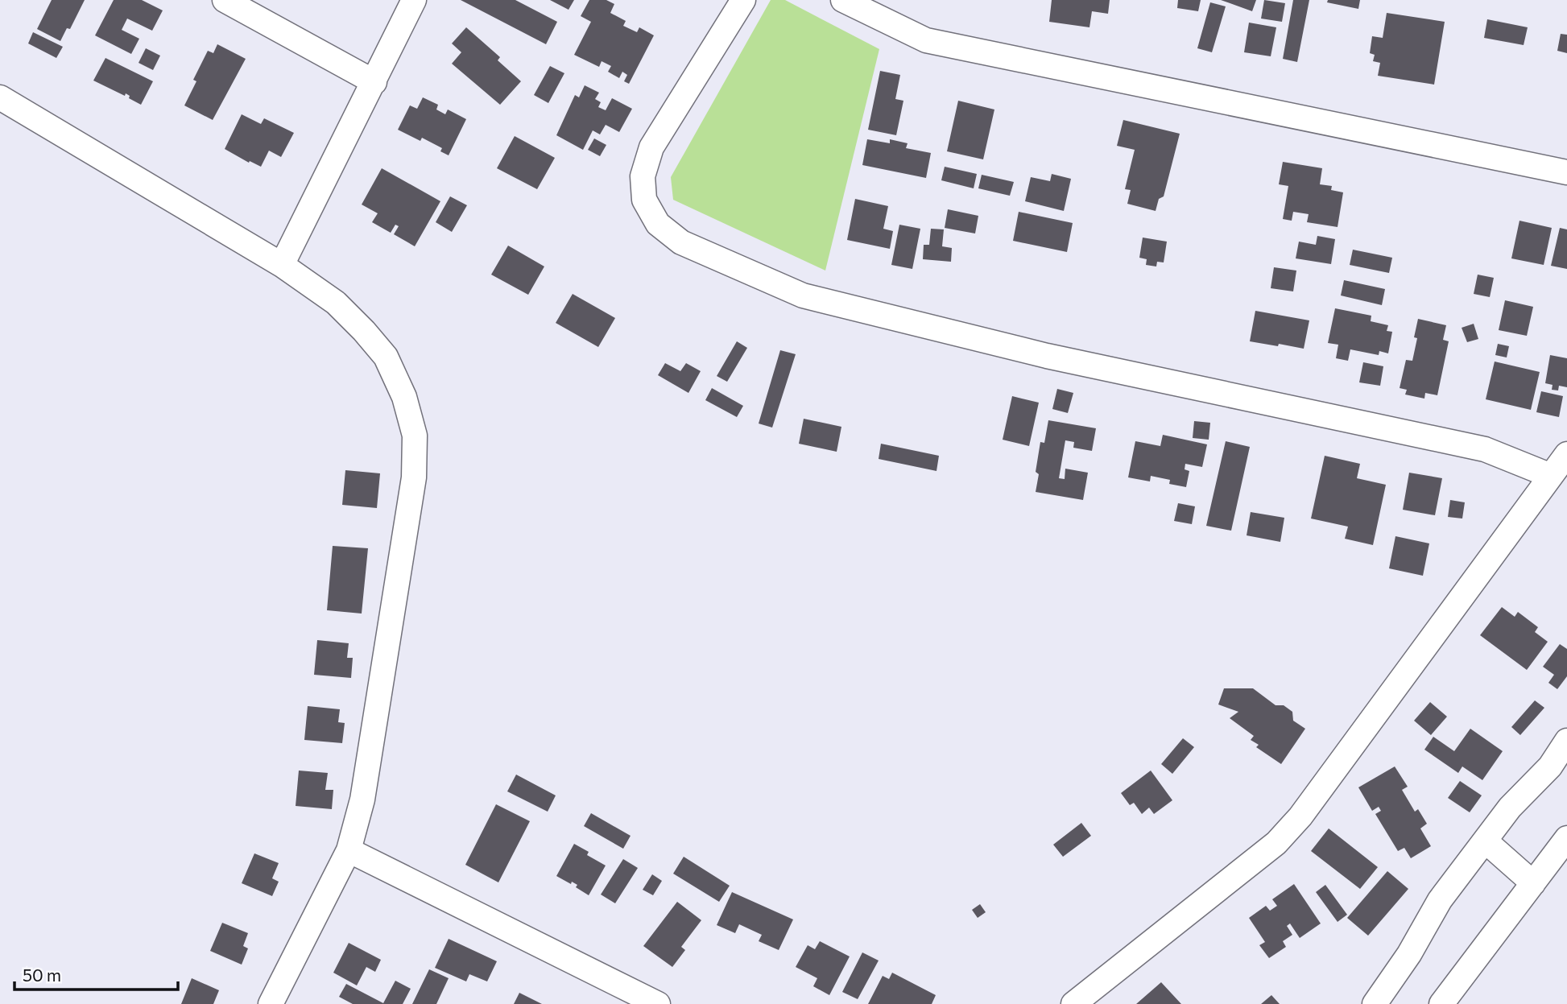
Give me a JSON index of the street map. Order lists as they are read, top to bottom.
{
  "scale_bar": "50 m"
}
